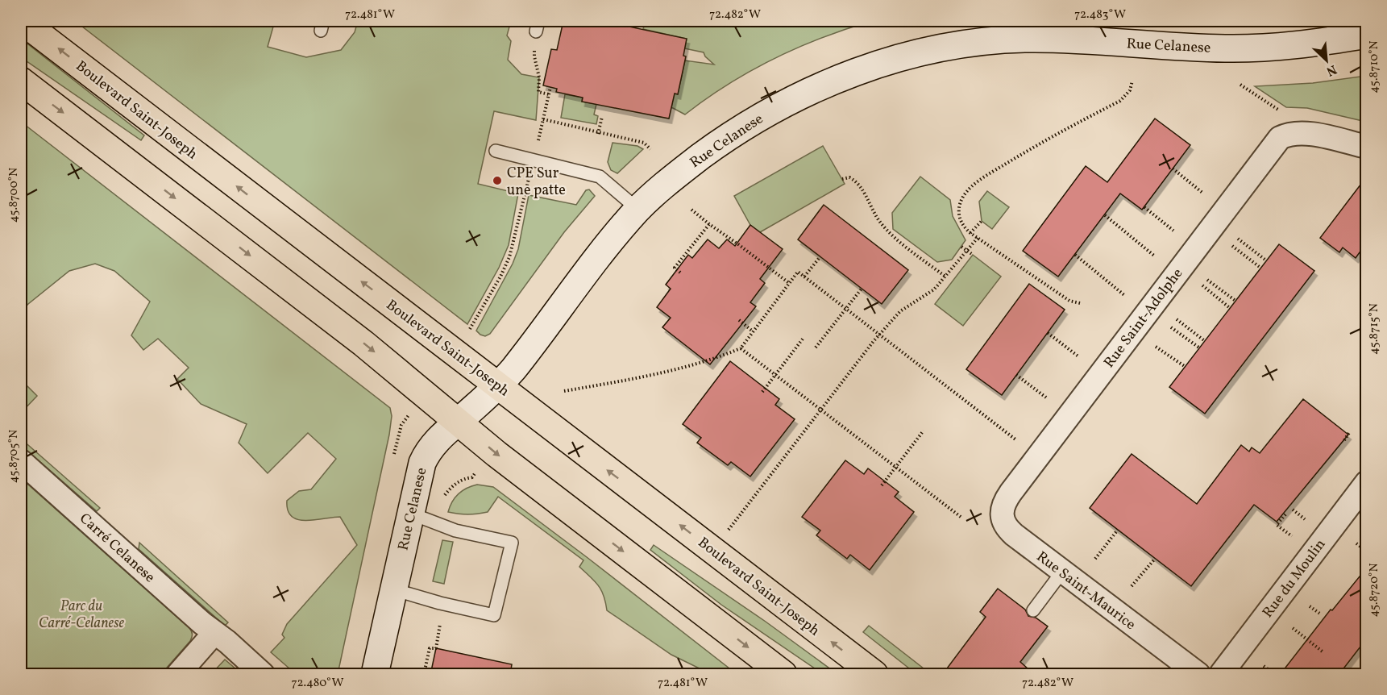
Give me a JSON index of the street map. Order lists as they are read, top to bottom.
{
  "streets": {
    "main road": ["Boulevard Saint-Joseph"],
    "street": [
      "Rue Celanese",
      "Rue Saint-Adolphe",
      "Carré Celanese",
      "Rue du Moulin",
      "Rue Saint-Maurice"
    ]
  },
  "crossings": [
    ["Rue Celanese", "Boulevard Saint-Joseph"],
    ["Rue Saint-Adolphe", "Rue Saint-Maurice"]
  ],
  "parks": ["Parc du Carré-Celanese"],
  "places": ["CPE Sur une patte"],
  "north": "bottom right",
  "coordinates": [
    "72.481°W",
    "72.482°W",
    "72.483°W",
    "45.8710°N",
    "45.8700°N",
    "45.8715°N",
    "45.8705°N",
    "45.8720°N",
    "72.480°W"
  ]
}
